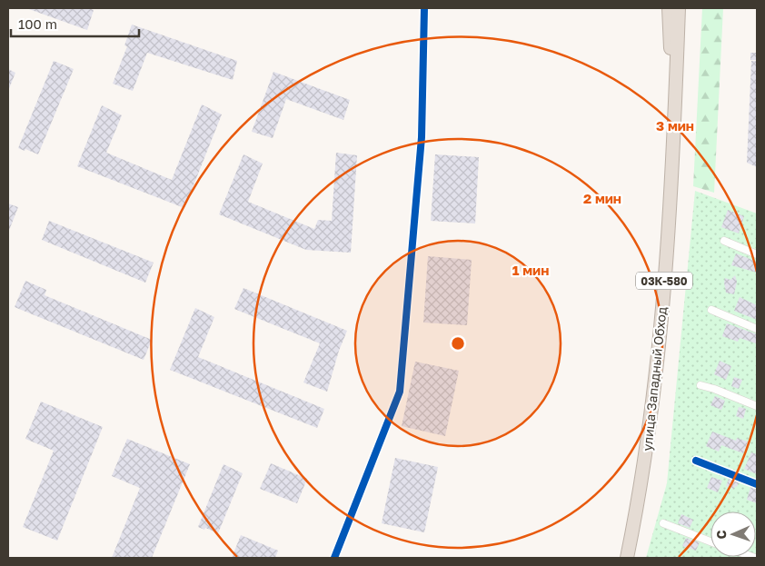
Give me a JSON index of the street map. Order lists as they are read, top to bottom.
{
  "streets": {
    "highway": ["03К-580", "улица Западный Обход"]
  },
  "scale_bar": "100 m",
  "north": "left",
  "rings": ["3 мин", "2 мин", "1 мин"]
}
